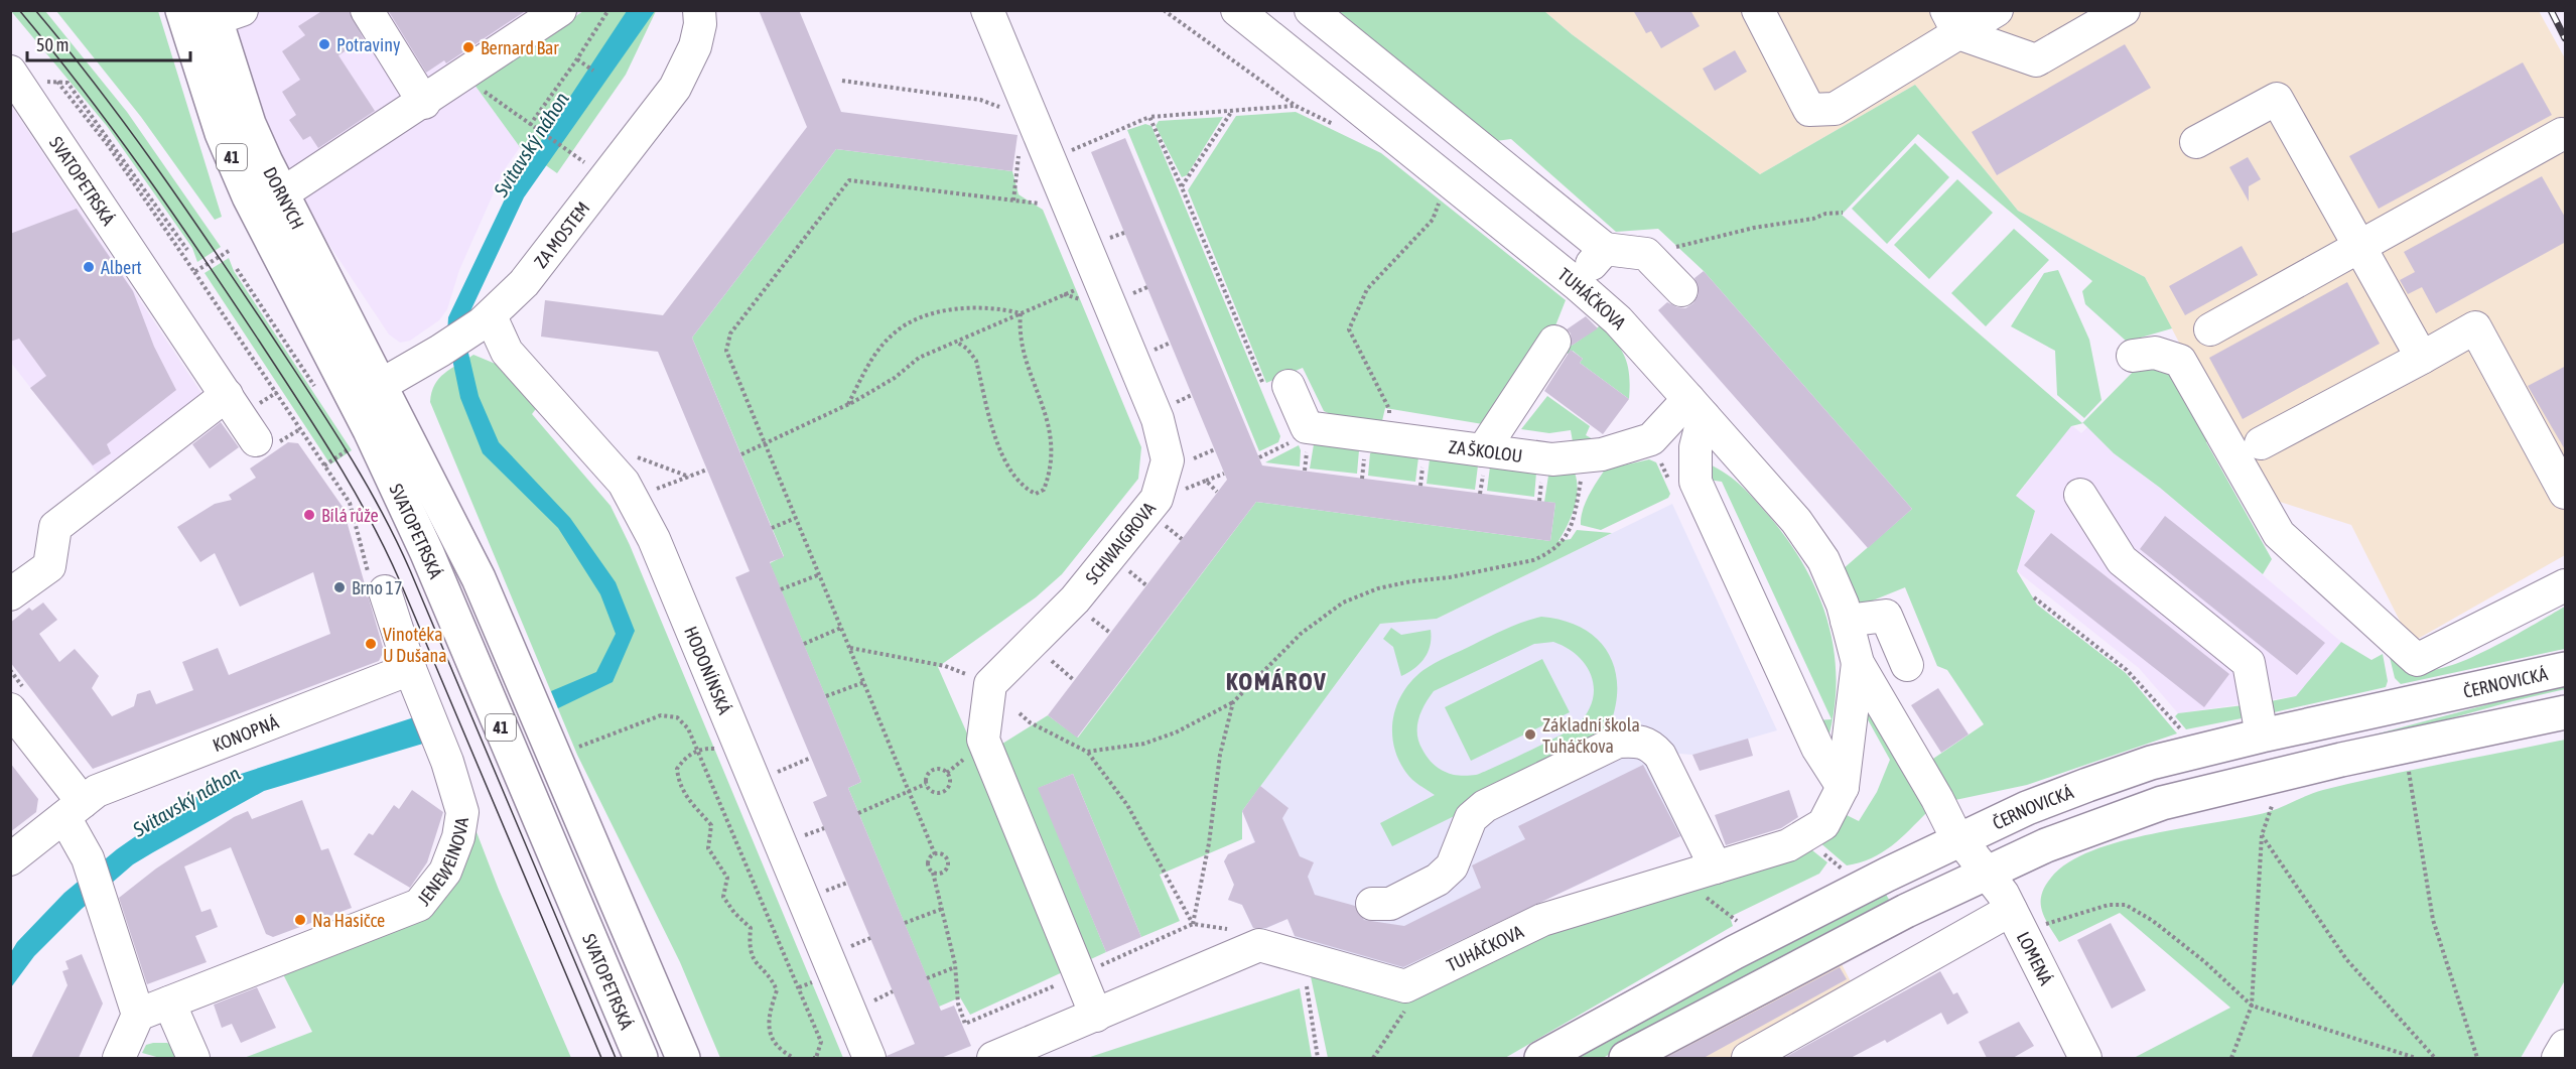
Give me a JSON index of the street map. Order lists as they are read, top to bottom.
{
  "streets": {
    "main road": [
      "41",
      "SVATOPETRSKÁ",
      "DORNYCH",
      "ČERNOVICKÁ"
    ],
    "street": [
      "ZA MOSTEM",
      "TUHÁČKOVA",
      "ZA ŠKOLOU",
      "SCHWAIGROVA",
      "HODONÍNSKÁ",
      "KONOPNÁ",
      "JENEWEINOVA",
      "LOMENÁ"
    ]
  },
  "crossings": [
    ["SVATOPETRSKÁ", "DORNYCH"],
    ["SVATOPETRSKÁ", "ZA MOSTEM"],
    ["ZA MOSTEM", "HODONÍNSKÁ"],
    ["TUHÁČKOVA", "ZA ŠKOLOU"],
    ["TUHÁČKOVA", "ČERNOVICKÁ"],
    ["TUHÁČKOVA", "LOMENÁ"],
    ["ČERNOVICKÁ", "LOMENÁ"],
    ["KONOPNÁ", "JENEWEINOVA"]
  ],
  "districts": ["KOMÁROV"],
  "water": ["Svitavský náhon"],
  "places": [
    "Potraviny",
    "Bernard Bar",
    "Albert",
    "Bílá růže",
    "Brno 17",
    "Vinotéka U Dušana",
    "Základní škola Tuháčkova",
    "Na Hasičce"
  ],
  "scale_bar": "50 m"
}
